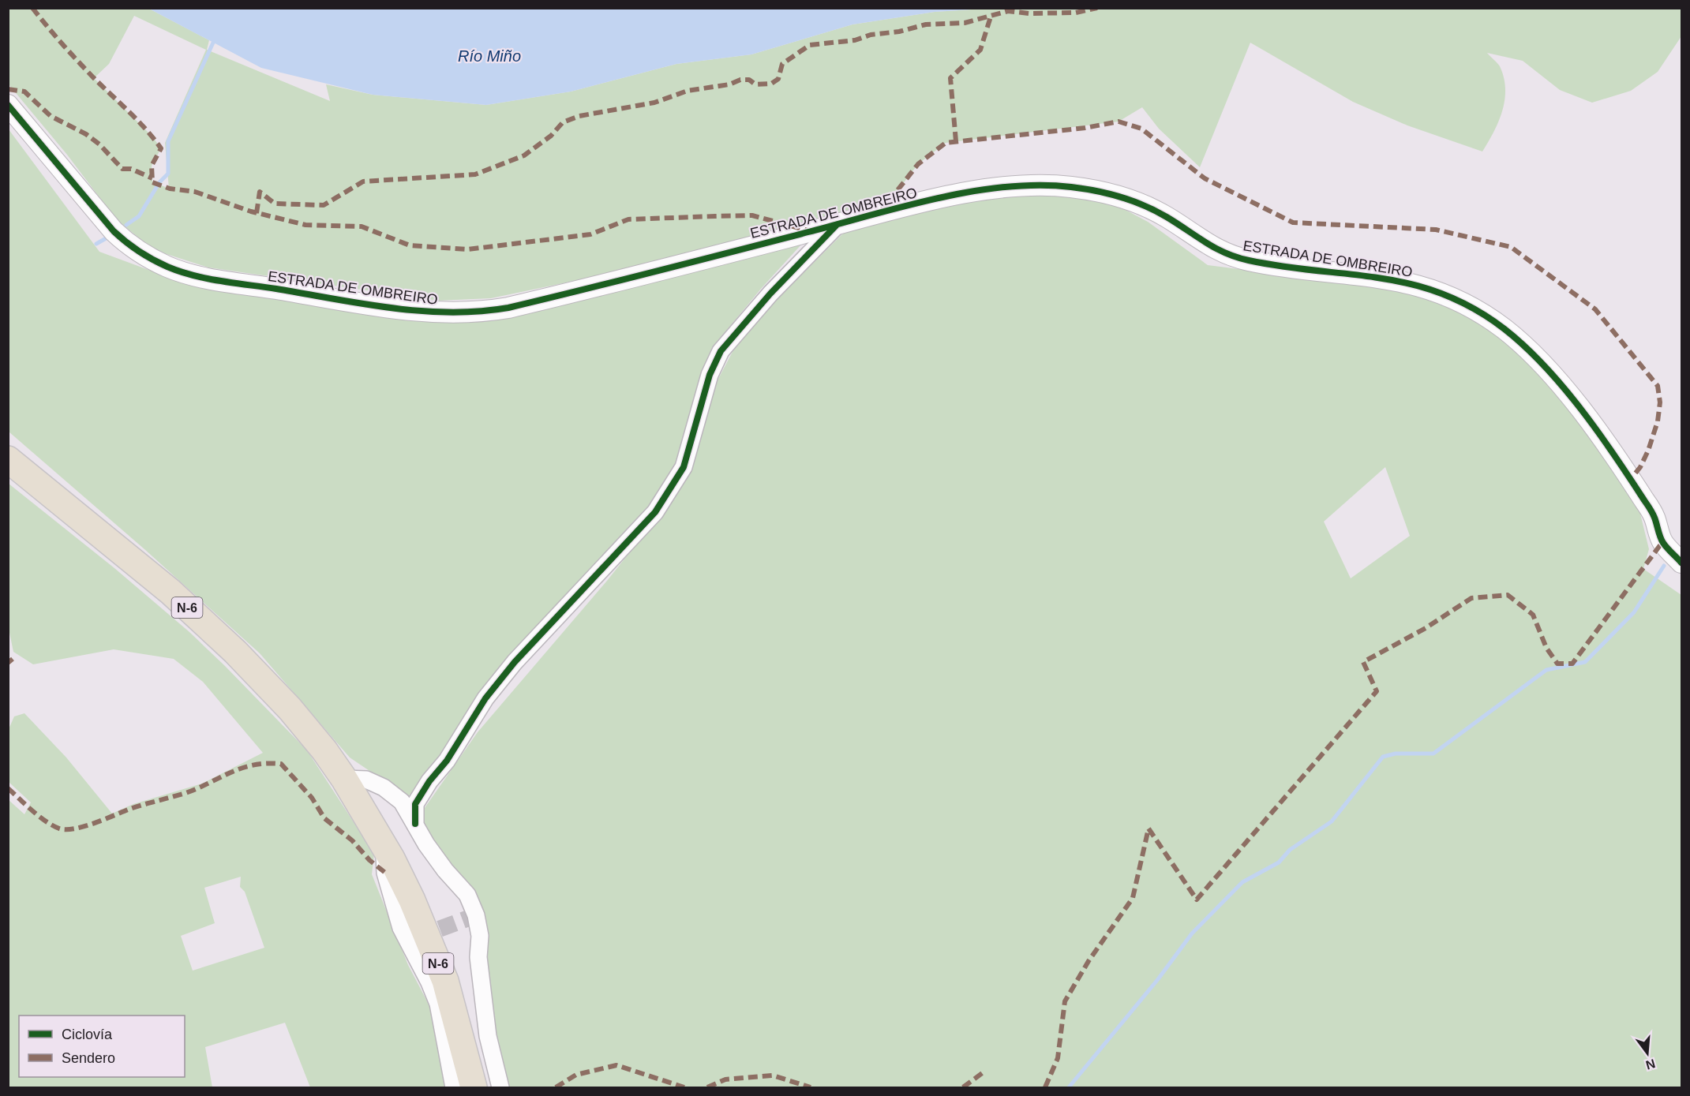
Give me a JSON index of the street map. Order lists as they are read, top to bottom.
{
  "streets": {
    "highway": ["N-6"],
    "street": ["ESTRADA DE OMBREIRO"]
  },
  "water": ["Río Miño"],
  "legend": ["Ciclovía", "Sendero"],
  "north": "bottom"
}
